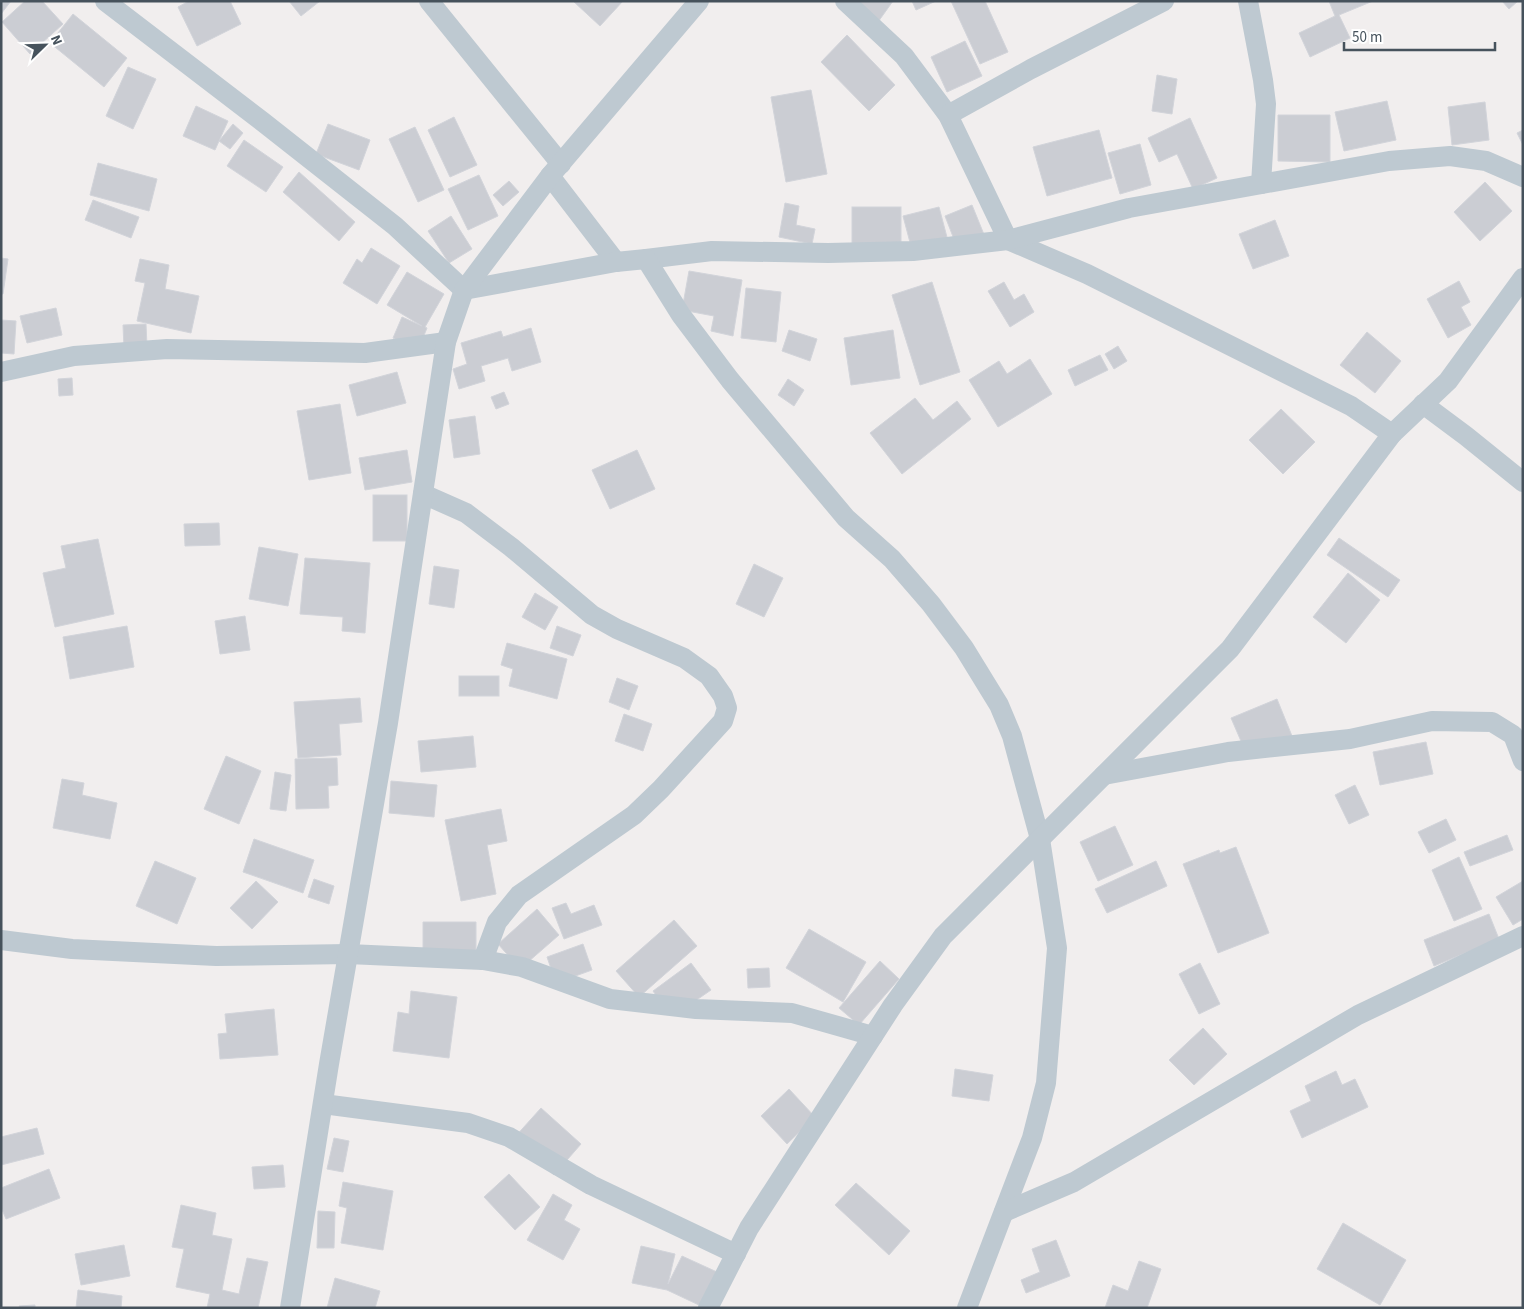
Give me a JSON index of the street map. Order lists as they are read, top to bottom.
{
  "scale_bar": "50 m",
  "north": "top right"
}
